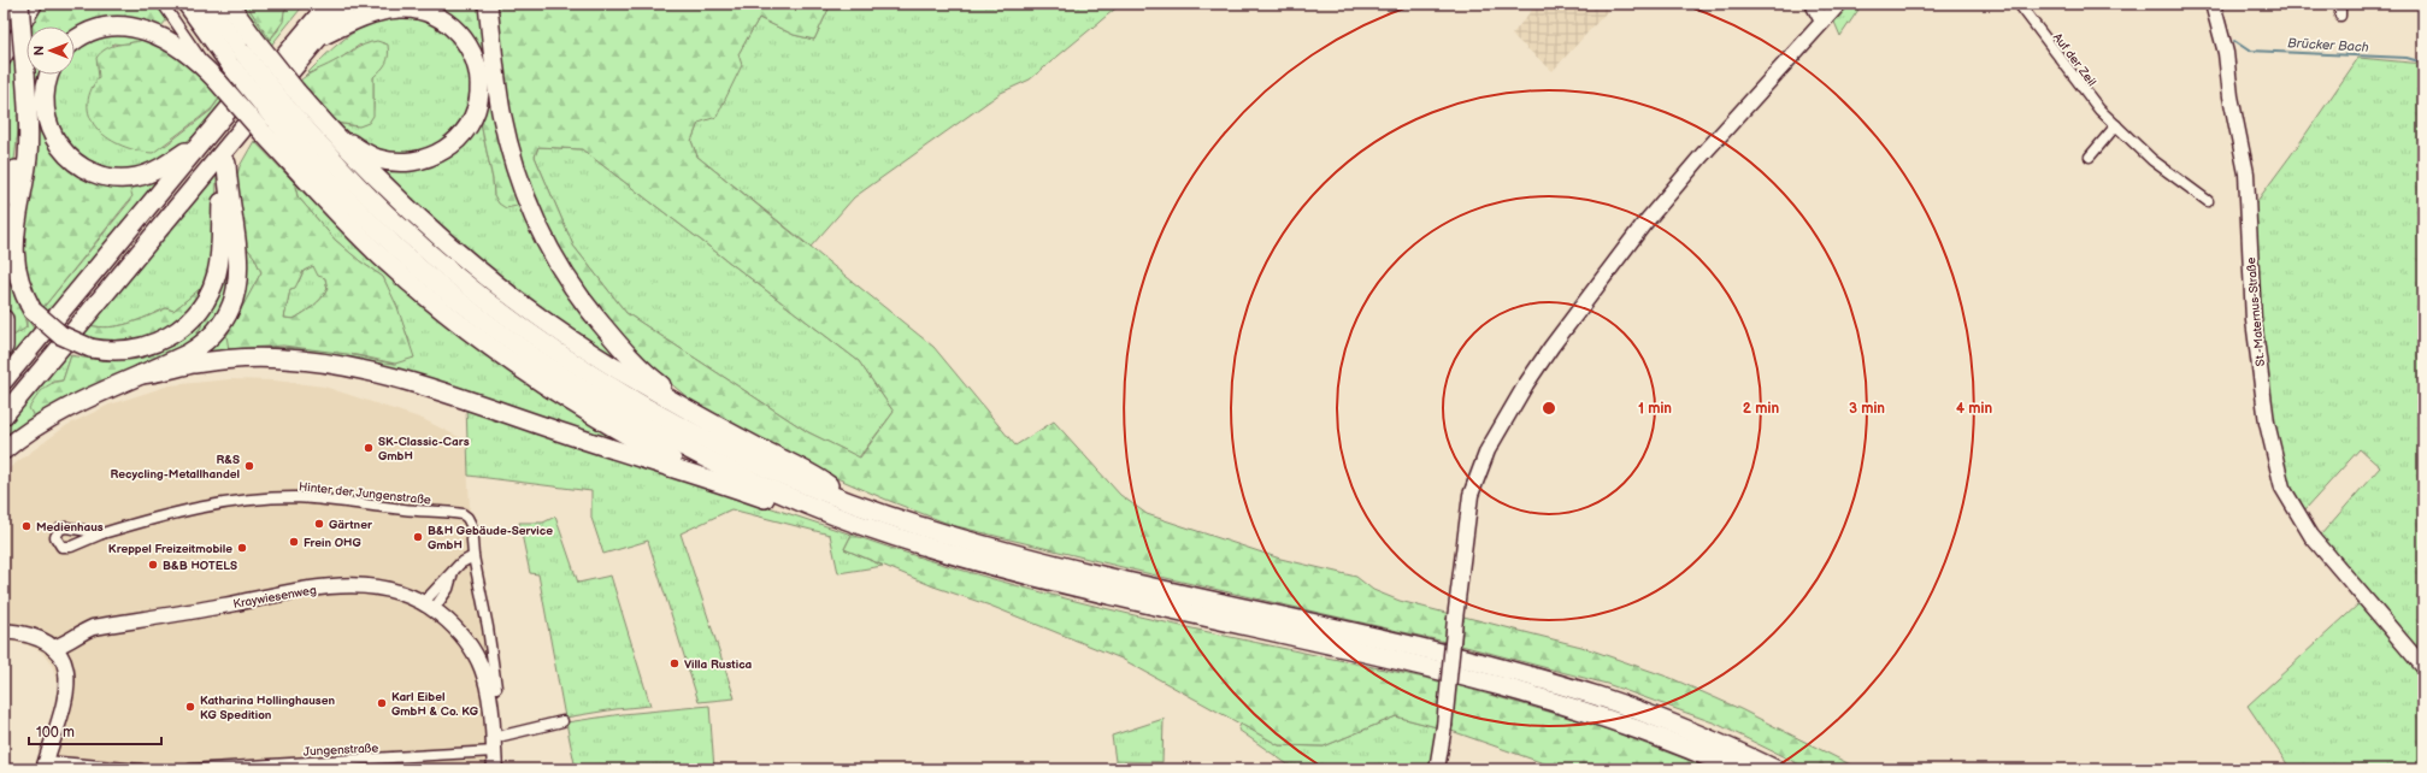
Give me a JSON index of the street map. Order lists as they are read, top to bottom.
{
  "streets": {
    "street": [
      "Auf der Zeil",
      "St.-Maternus-Straße",
      "Hinter der Jungenstraße",
      "Kraywiesenweg",
      "Jungenstraße"
    ]
  },
  "crossings": [
    ["Kraywiesenweg", "Jungenstraße"]
  ],
  "water": ["Brücker Bach"],
  "places": [
    "SK-Classic-Cars GmbH",
    "R&S Recycling-Metallhandel",
    "Gärtner",
    "Medienhaus",
    "B&H Gebäude-Service GmbH",
    "Frein OHG",
    "Kreppel Freizeitmobile",
    "B&B HOTELS",
    "Villa Rustica",
    "Karl Eibel GmbH & Co. KG",
    "Katharina Hollinghausen KG Spedition"
  ],
  "scale_bar": "100 m",
  "north": "left",
  "rings": [
    "1 min",
    "2 min",
    "3 min",
    "4 min"
  ]
}
